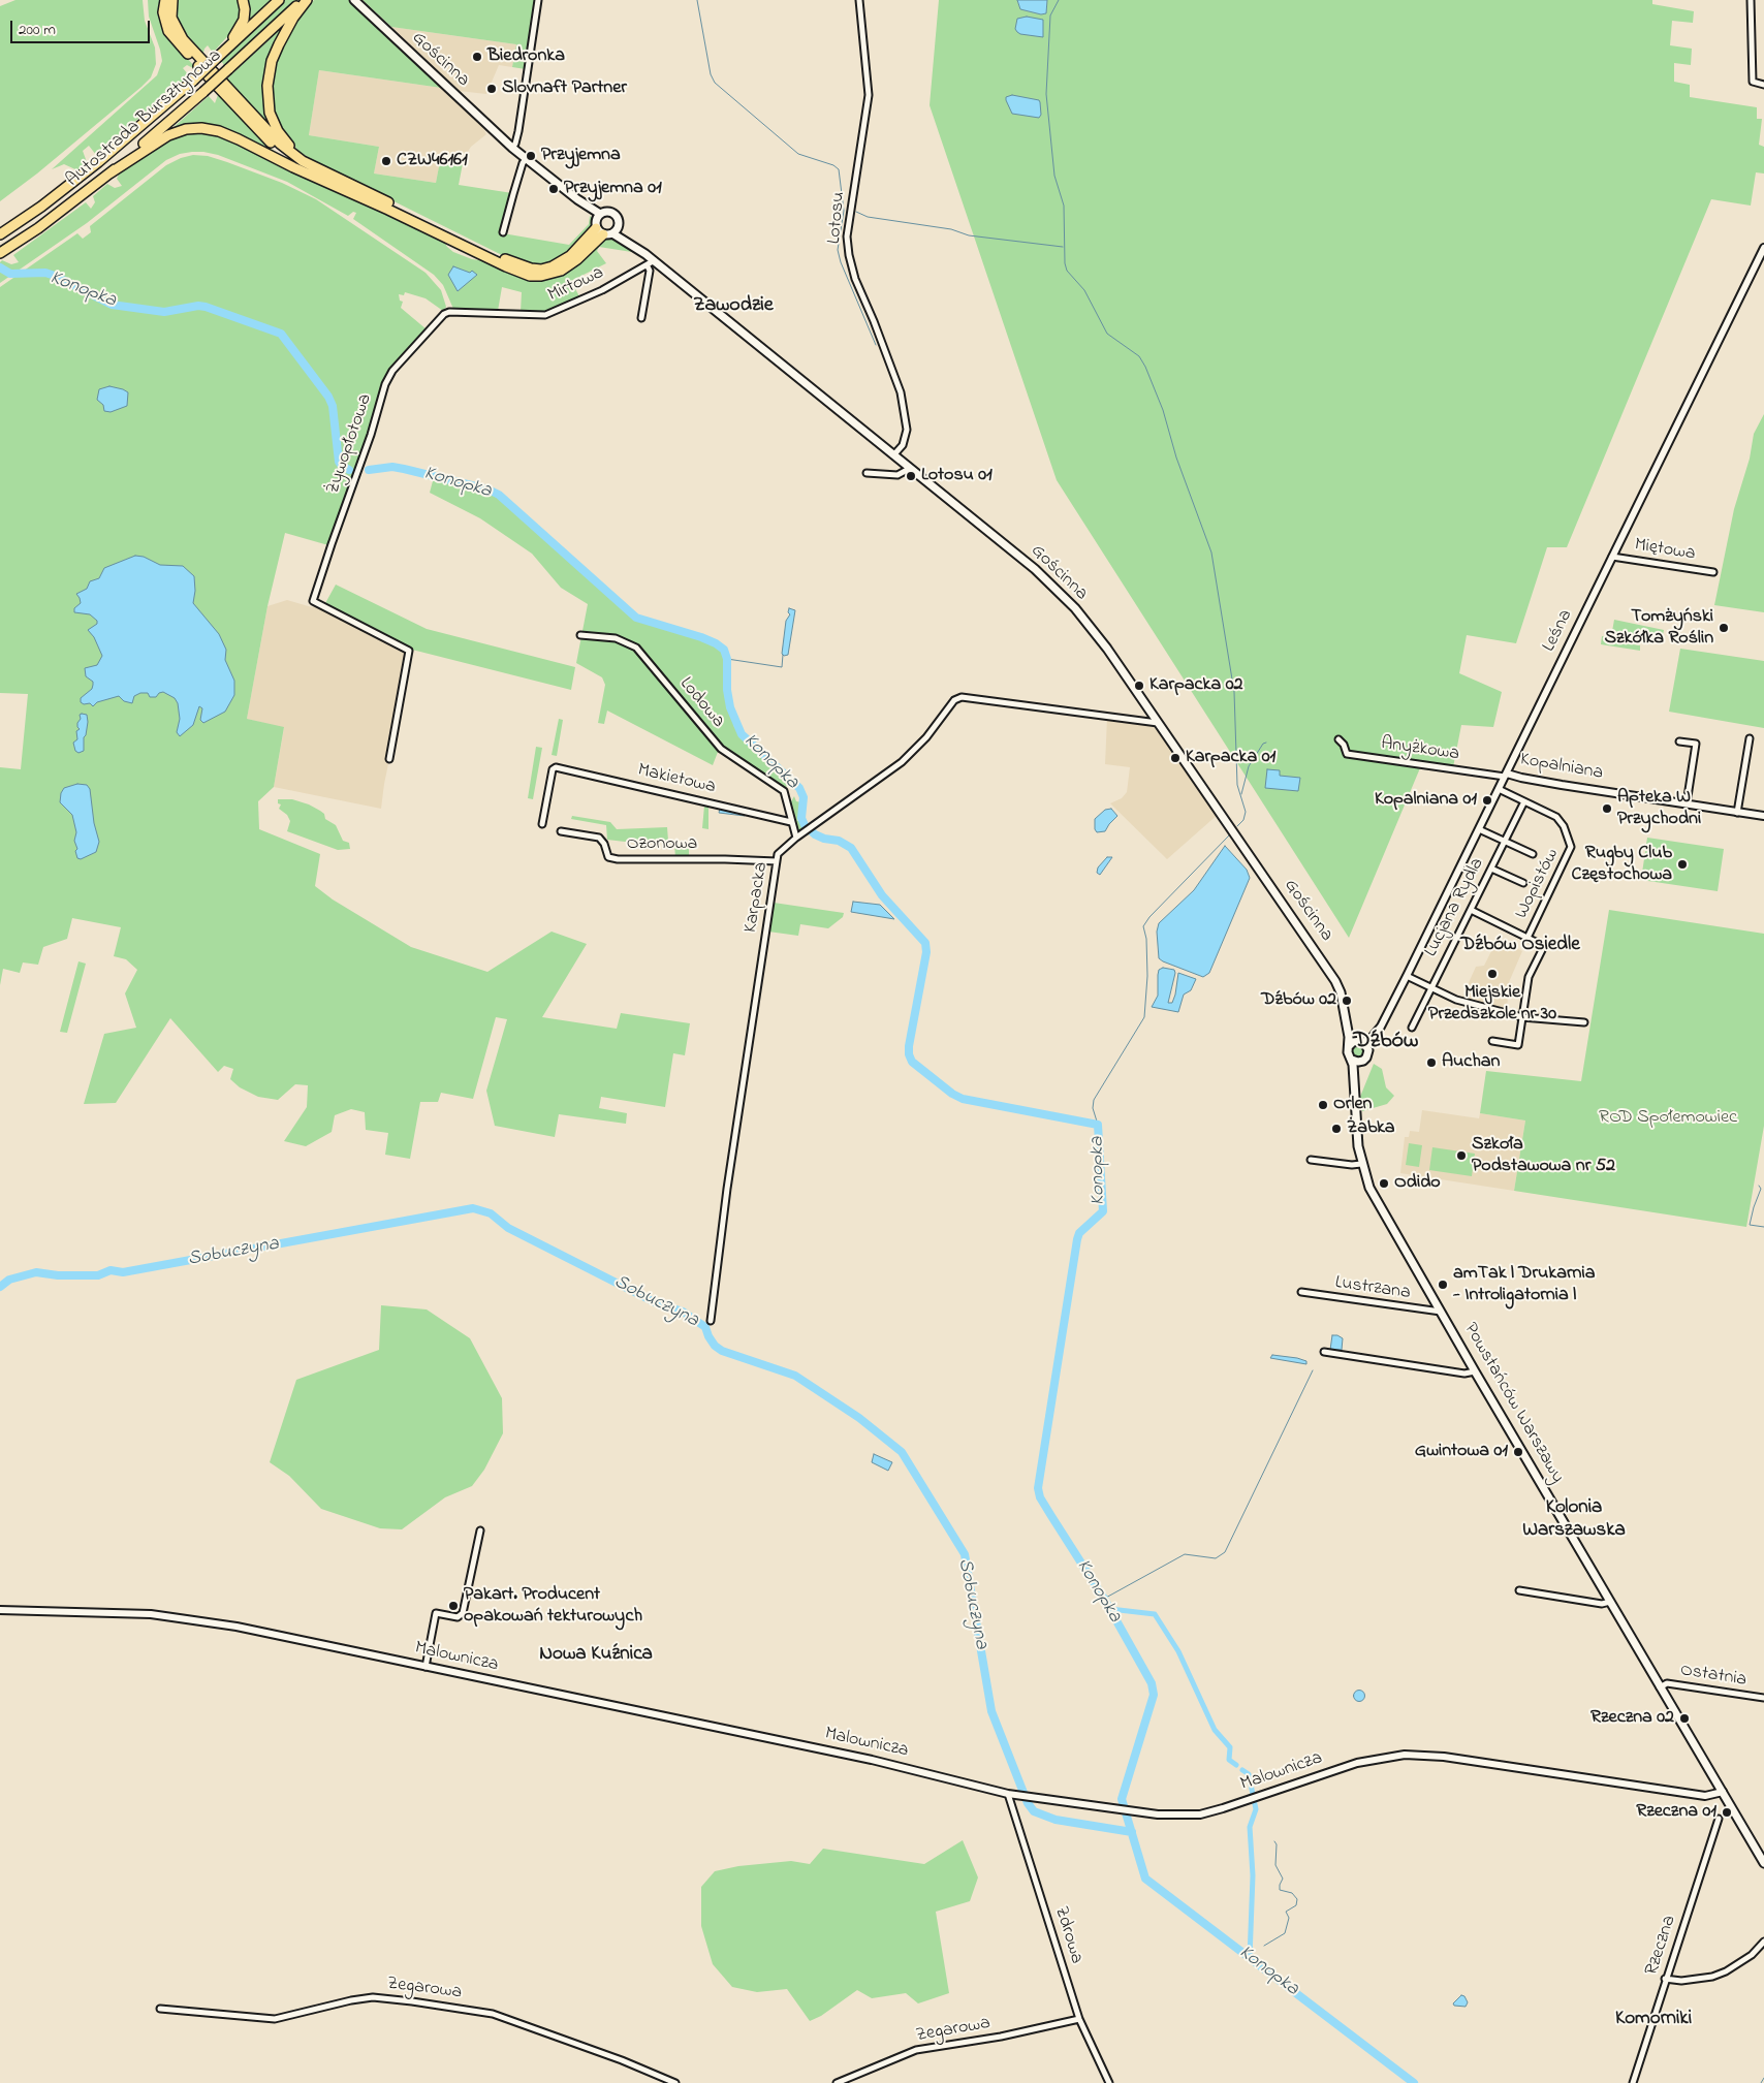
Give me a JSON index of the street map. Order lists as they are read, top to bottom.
{
  "streets": {
    "highway": ["Autostrada Bursztynowa"],
    "main road": ["Gościnna", "Powstańców Warszawy"],
    "street": [
      "Lotosu",
      "Mirtowa",
      "Żywopłotowa",
      "Miętowa",
      "Leśna",
      "Lodowa",
      "Anyżkowa",
      "Kopalniana",
      "Makietowa",
      "Ozonowa",
      "Wopistów",
      "Karpacka",
      "Lucjana Rydla",
      "Lustrzana",
      "Malownicza",
      "Ostatnia",
      "Zdrowa",
      "Rzeczna",
      "Zegarowa"
    ]
  },
  "crossings": [
    ["Gościnna", "Lotosu"],
    ["Gościnna", "Mirtowa"],
    ["Gościnna", "Leśna"],
    ["Gościnna", "Karpacka"],
    ["Gościnna", "Powstańców Warszawy"],
    ["Mirtowa", "Żywopłotowa"],
    ["Miętowa", "Leśna"],
    ["Leśna", "Anyżkowa"],
    ["Leśna", "Kopalniana"],
    ["Leśna", "Wopistów"],
    ["Leśna", "Powstańców Warszawy"],
    ["Lodowa", "Makietowa"],
    ["Lodowa", "Karpacka"],
    ["Anyżkowa", "Kopalniana"],
    ["Ozonowa", "Karpacka"],
    ["Wopistów", "Lucjana Rydla"],
    ["Lustrzana", "Powstańców Warszawy"],
    ["Powstańców Warszawy", "Malownicza"],
    ["Powstańców Warszawy", "Ostatnia"],
    ["Malownicza", "Zdrowa"],
    ["Zdrowa", "Zegarowa"]
  ],
  "districts": [
    "Zawodzie",
    "Dźbów Osiedle",
    "Dźbów",
    "Kolonia Warszawska",
    "Nowa Kuźnica",
    "Komorniki"
  ],
  "water": ["Konopka", "Sobuczyna"],
  "parks": ["ROD Społemowiec"],
  "places": [
    "Biedronka",
    "Slovnaft Partner",
    "Przyjemna",
    "CZW46161",
    "Przyjemna 01",
    "Lotosu 01",
    "Tomżyński Szkółka Roślin",
    "Karpacka 02",
    "Karpacka 01",
    "Kopalniana 01",
    "Apteka W Przychodni",
    "Rugby Club Częstochowa",
    "Miejskie Przedszkole nr 30",
    "Dźbów 02",
    "Auchan",
    "Orlen",
    "Żabka",
    "Szkoła Podstawowa nr 52",
    "Odido",
    "amTak | Drukarnia - Introligatornia |",
    "Gwintowa 01",
    "Pakart. Producent opakowań tekturowych",
    "Rzeczna 02",
    "Rzeczna 01"
  ],
  "scale_bar": "200 m"
}
